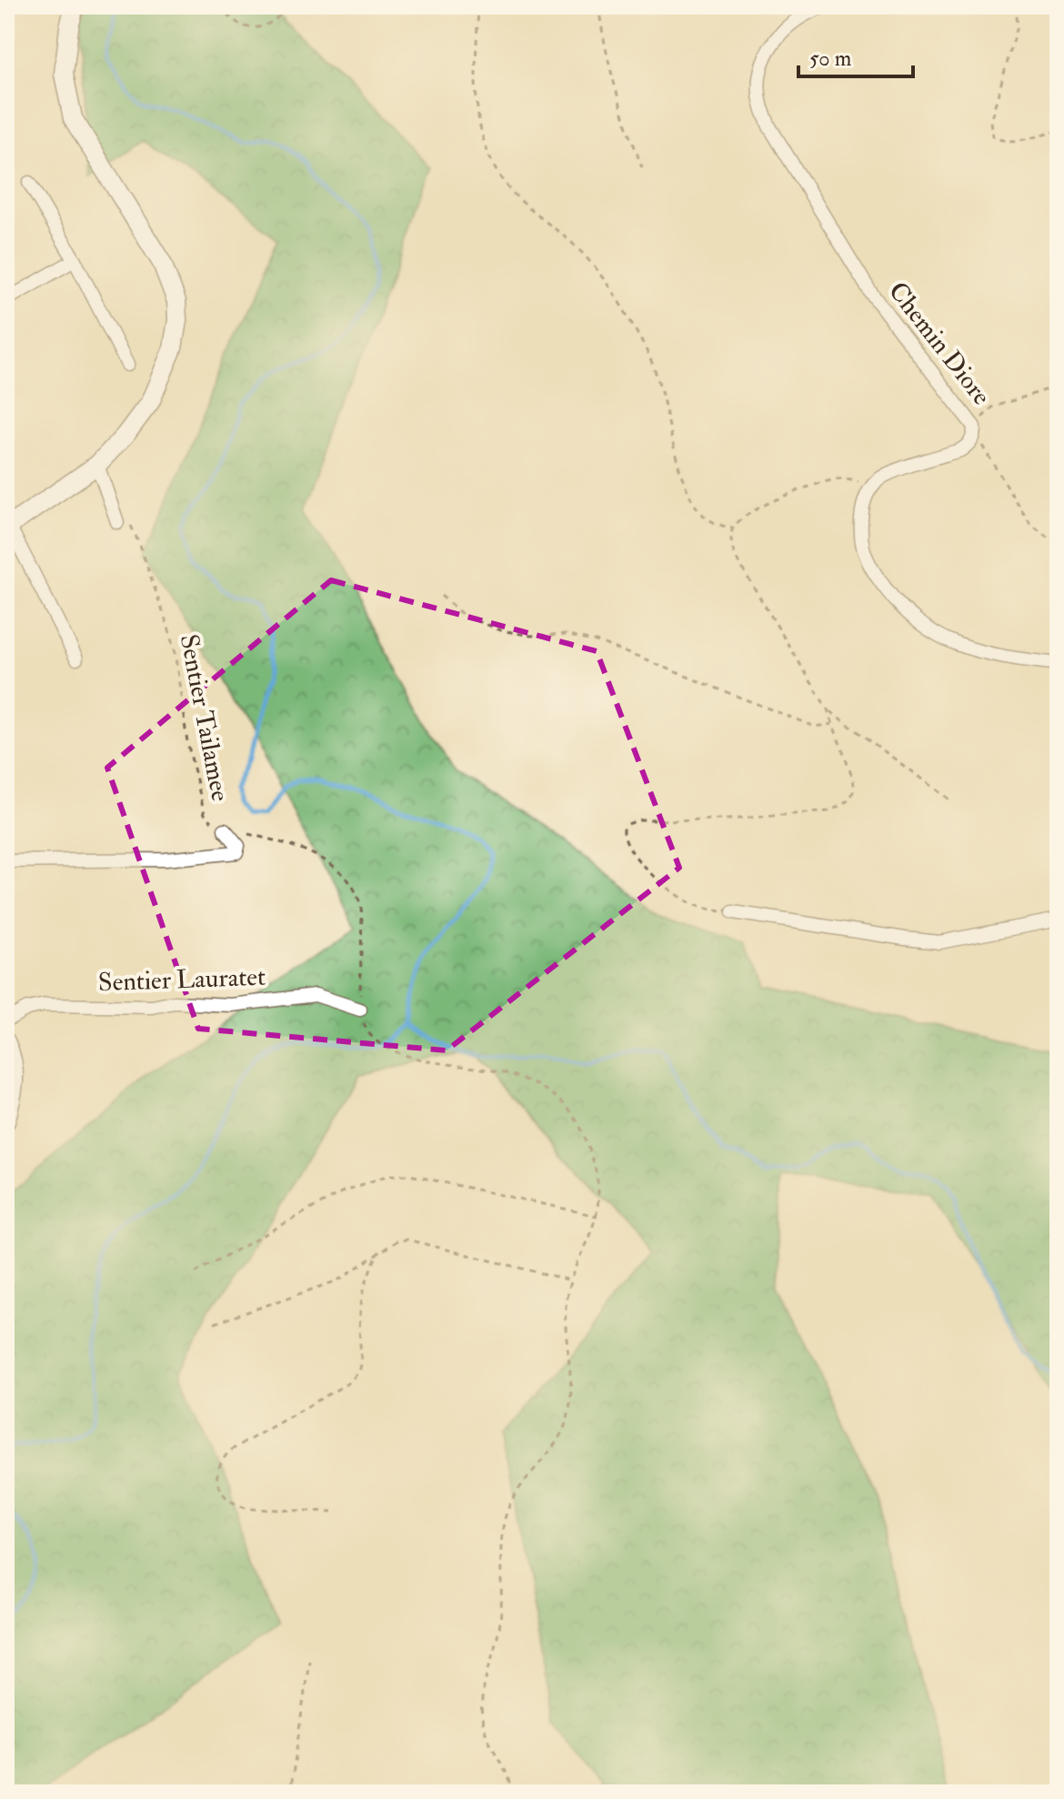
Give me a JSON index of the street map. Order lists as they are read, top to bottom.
{
  "streets": {
    "street": ["Chemin Diore", "Sentier Lauratet"],
    "path": ["Sentier Tailamee"]
  },
  "crossings": [
    ["Sentier Tailamee", "Sentier Lauratet"]
  ],
  "scale_bar": "50 m"
}
